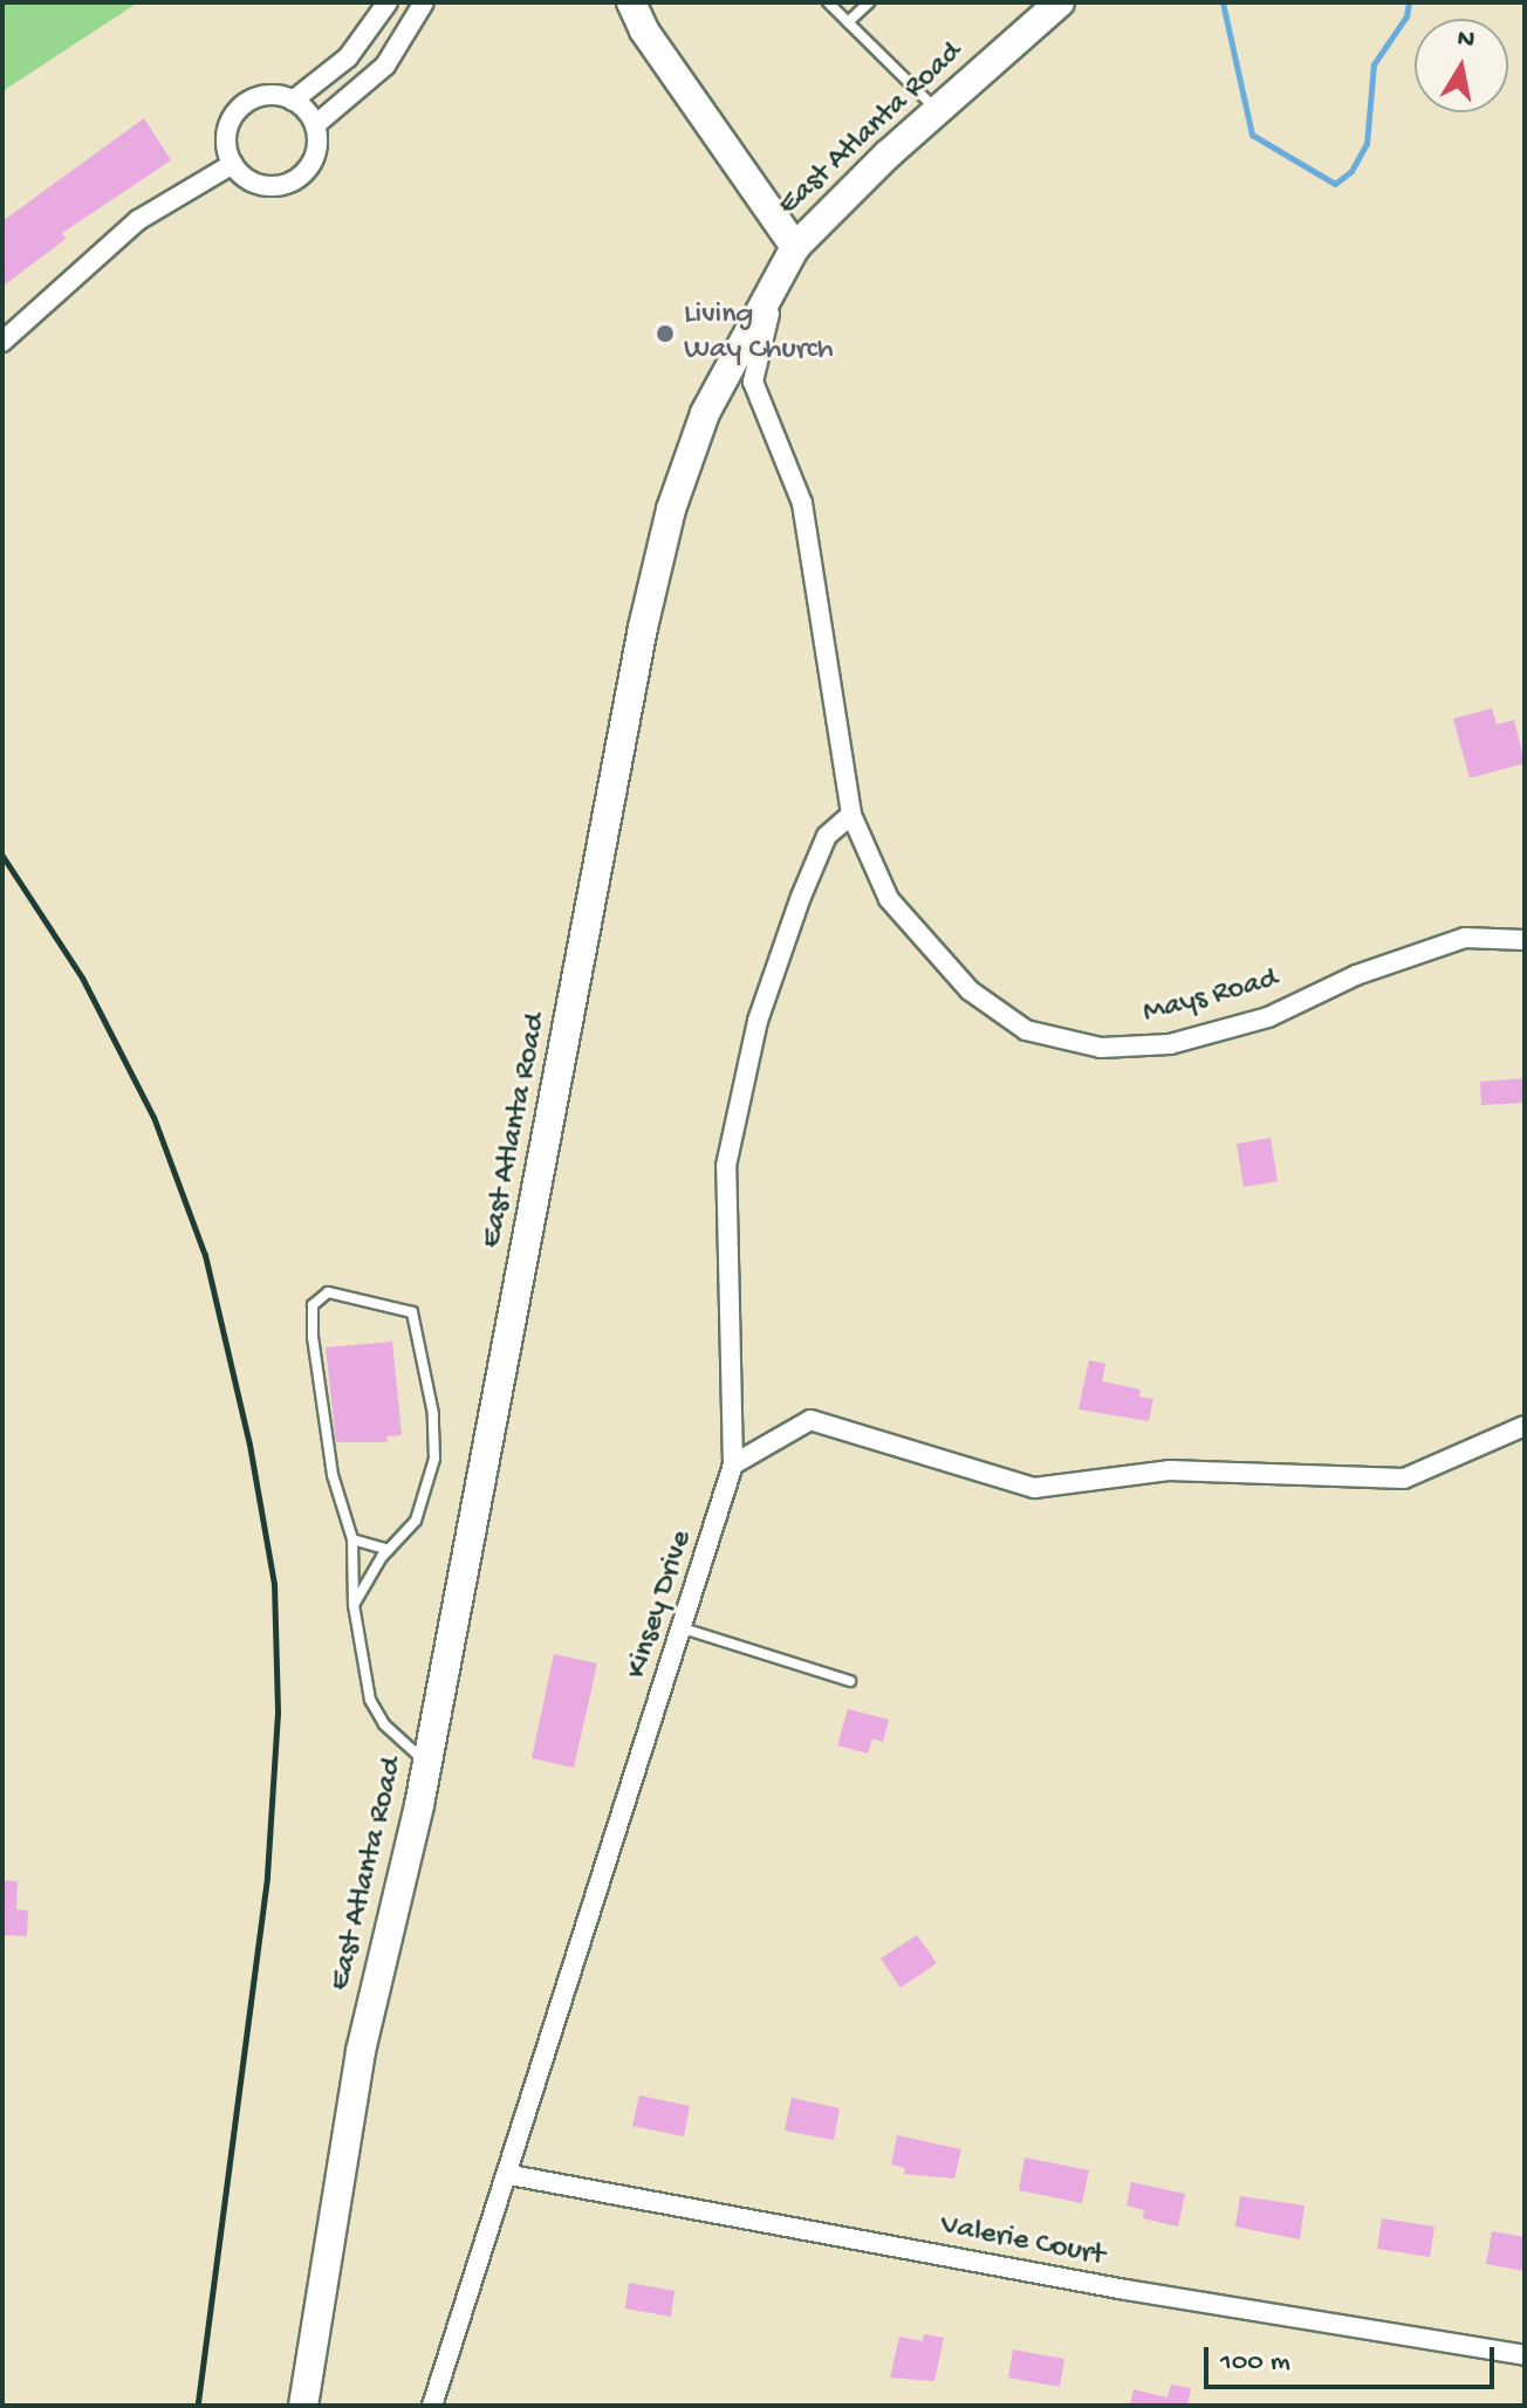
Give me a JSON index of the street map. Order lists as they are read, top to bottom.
{
  "streets": {
    "street": [
      "East Atlanta Road",
      "Mays Road",
      "Kinsey Drive",
      "Valerie Court"
    ]
  },
  "crossings": [
    ["East Atlanta Road", "Mays Road"],
    ["Mays Road", "Kinsey Drive"],
    ["Kinsey Drive", "Valerie Court"]
  ],
  "places": ["Living Way Church"],
  "scale_bar": "100 m",
  "north": "top"
}
